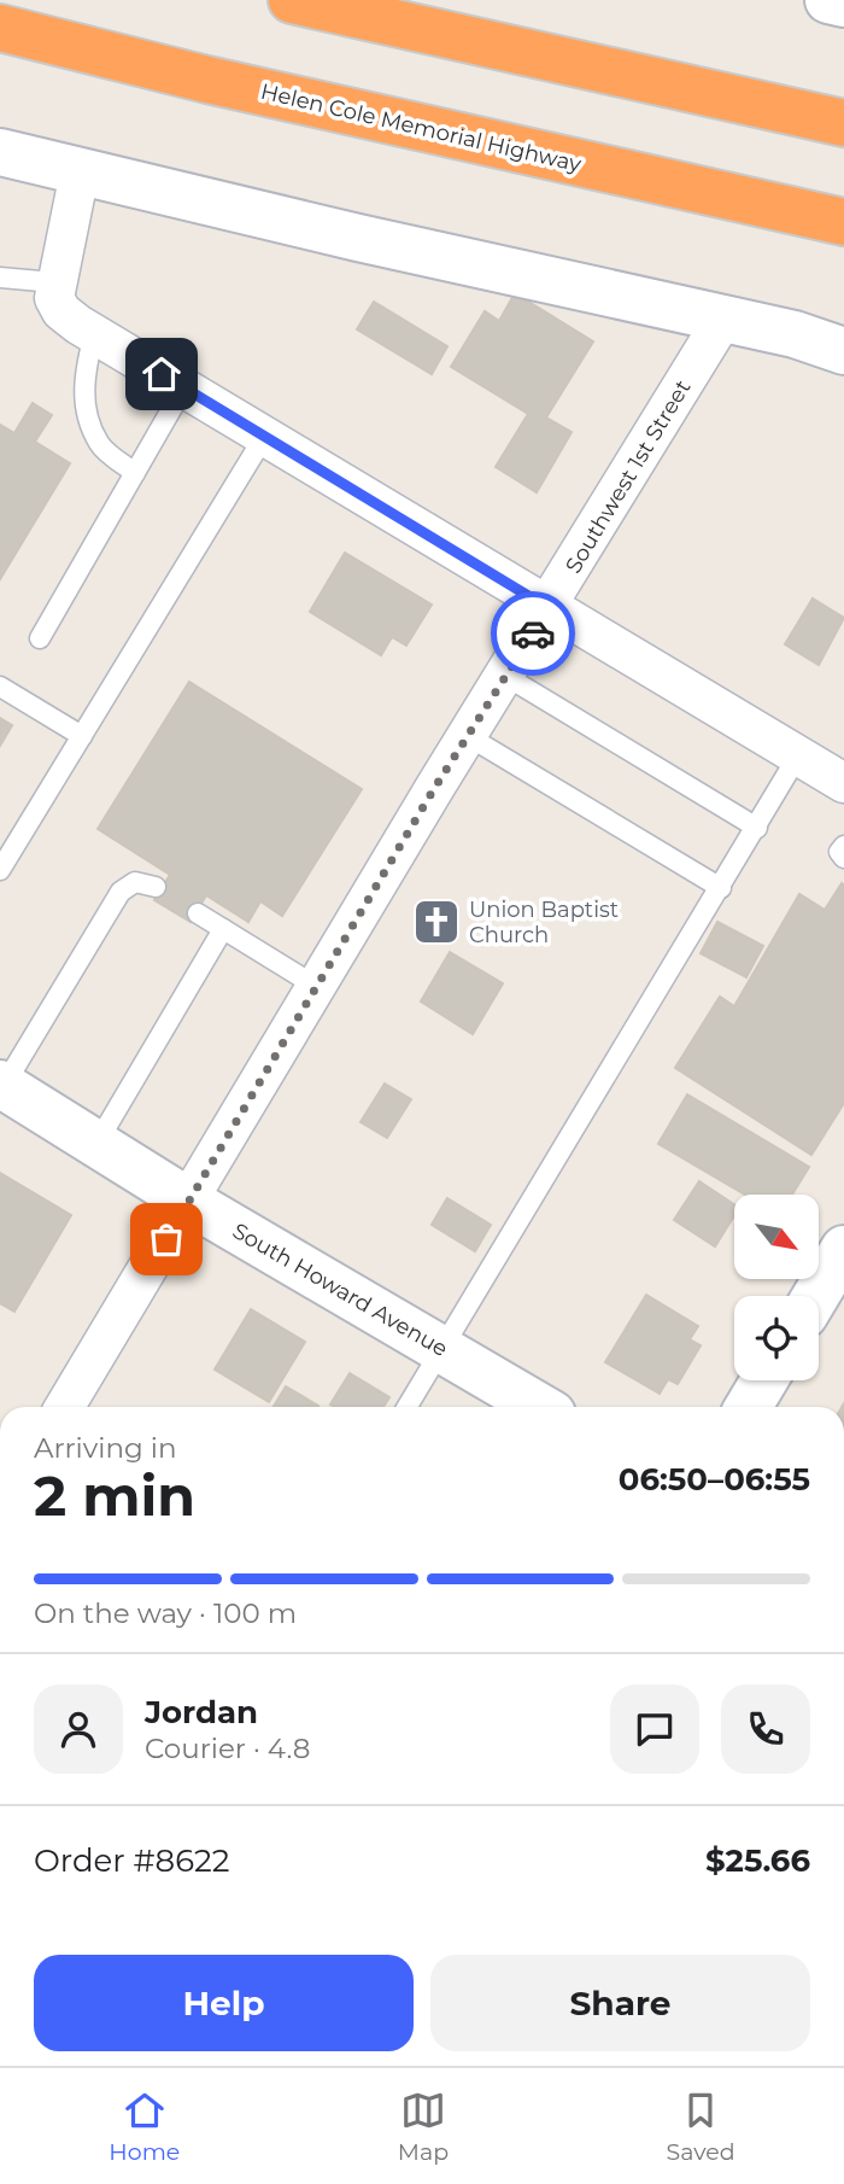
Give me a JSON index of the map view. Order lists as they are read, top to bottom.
{
  "streets": {
    "highway": ["Helen Cole Memorial Highway"],
    "main road": ["South Howard Avenue"],
    "street": ["Southwest 1st Street"]
  },
  "crossings": [
    ["Southwest 1st Street", "South Howard Avenue"]
  ],
  "places": {
    "church": ["Union Baptist Church"]
  },
  "north": "bottom right",
  "page": {
    "heading": ["2 min", "Arriving in", "06:50–06:55"],
    "panel": [
      "Jordan",
      "Courier · 4.8",
      "Order #8622",
      "$25.66"
    ],
    "bar": "On the way · 100 m",
    "buttons": ["Help", "Share"],
    "tabs": ["Home", "Map", "Saved"]
  }
}
